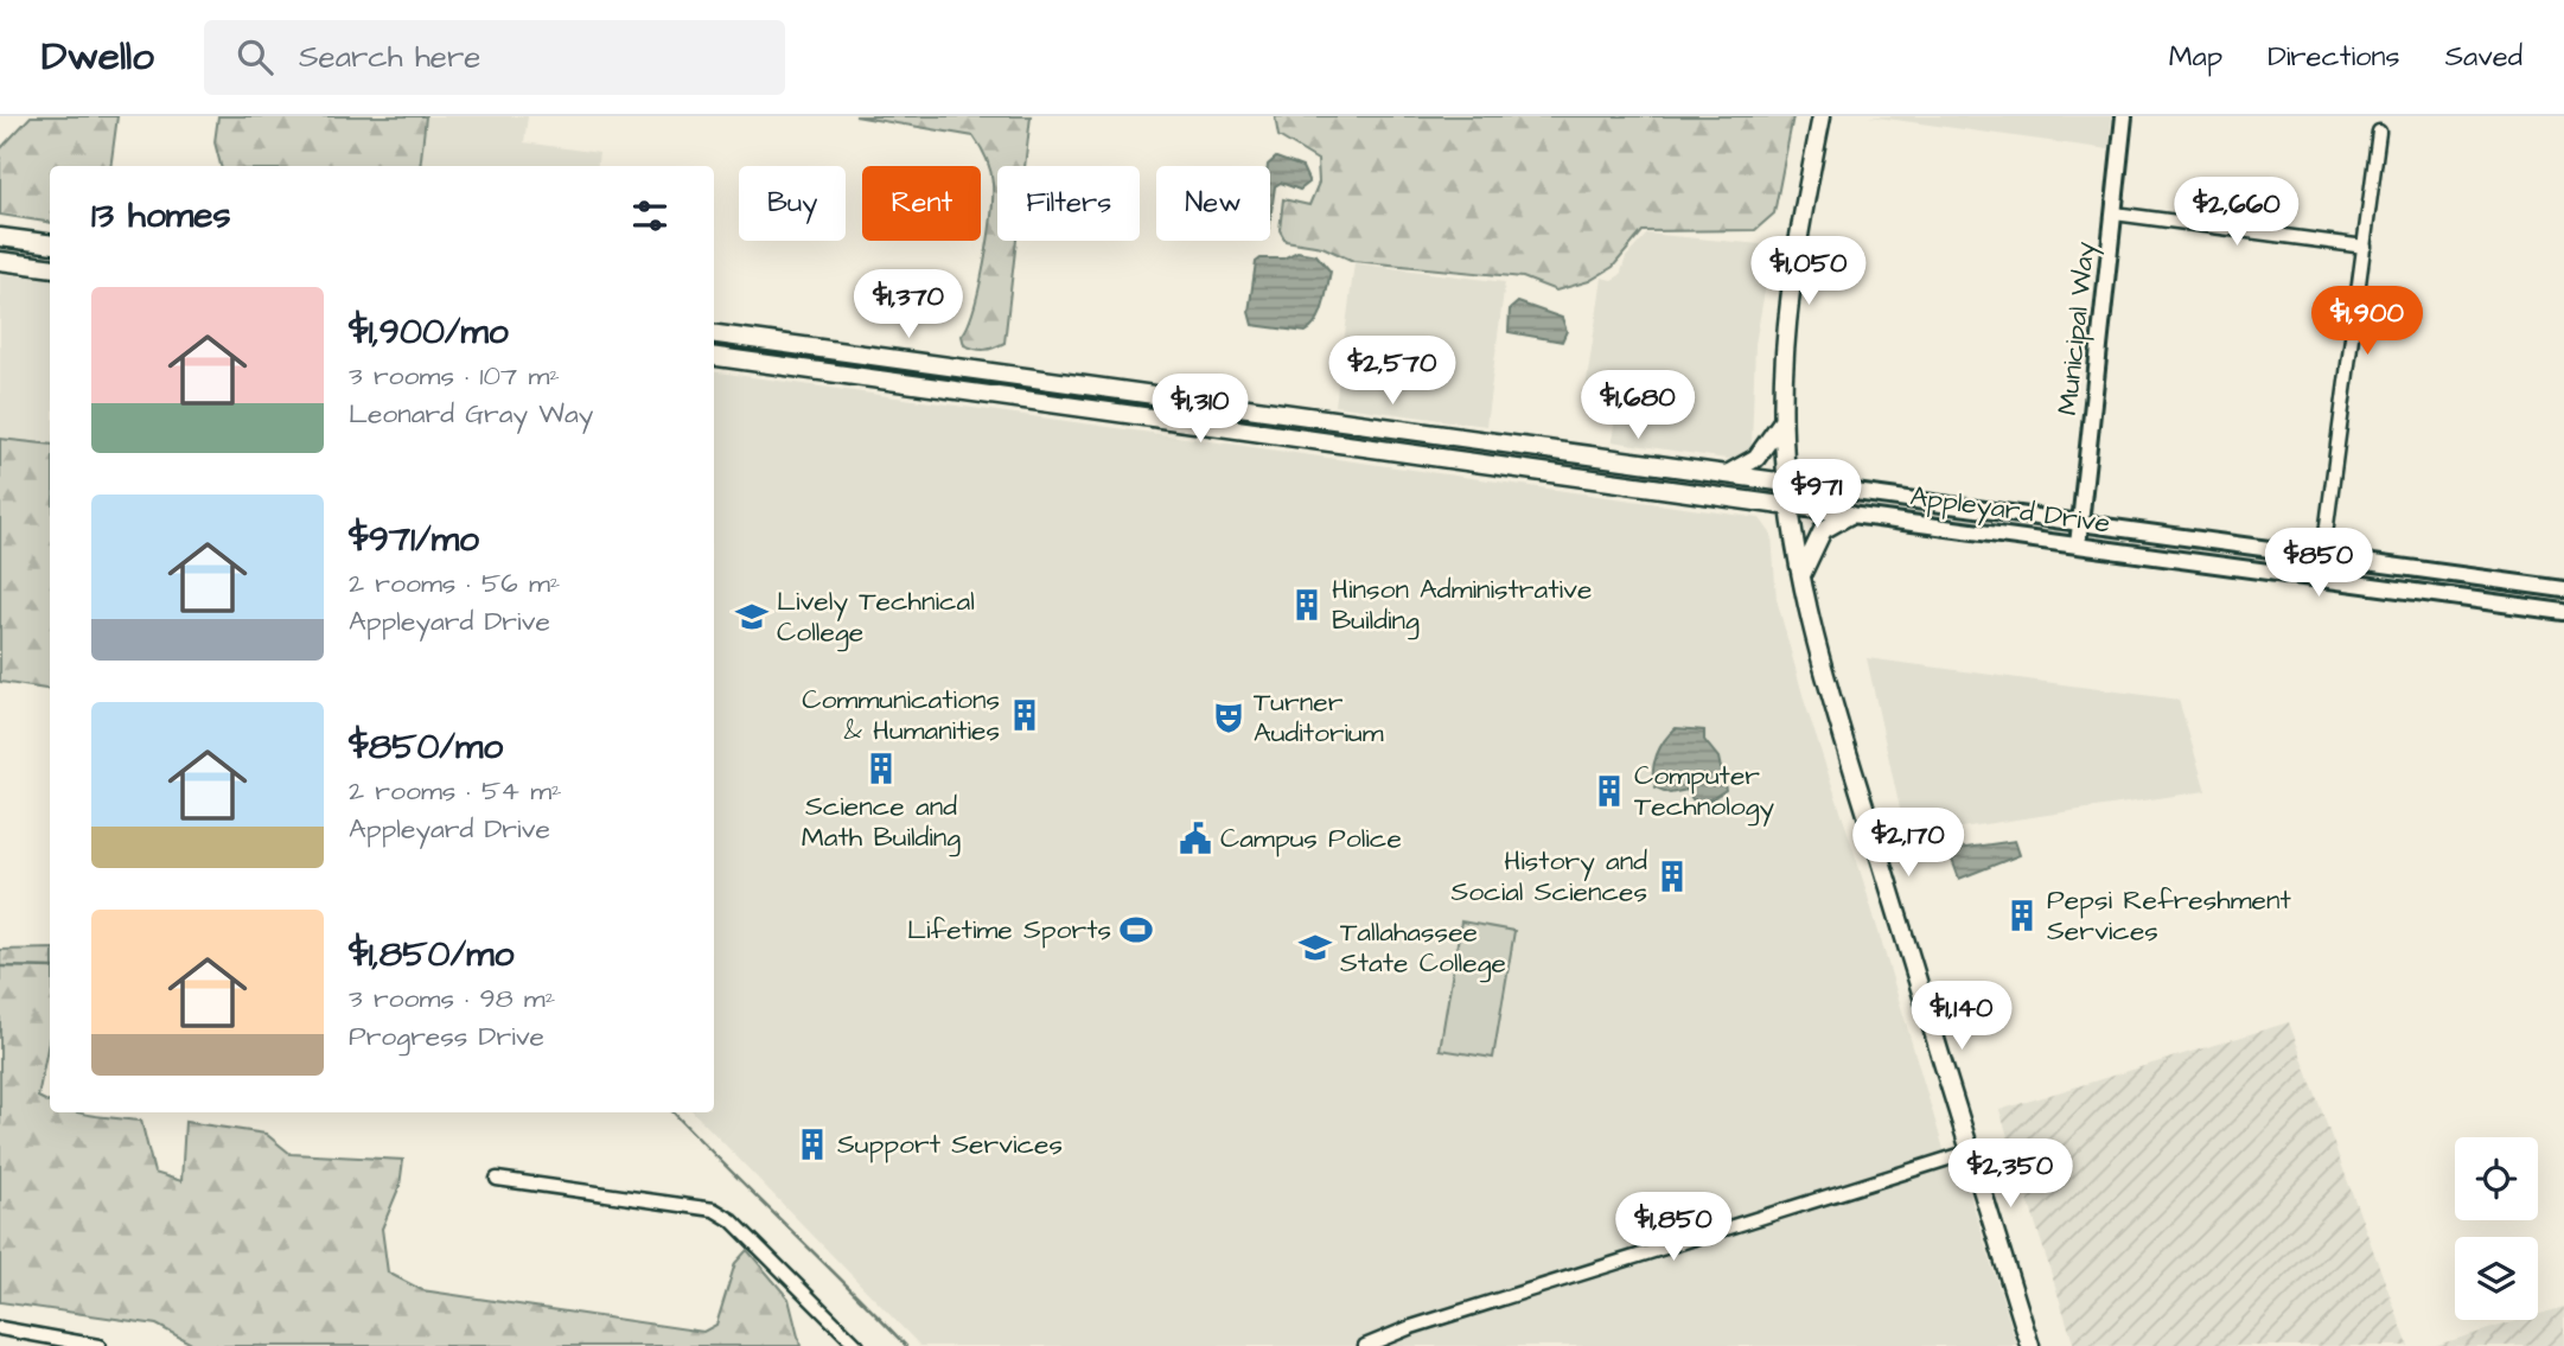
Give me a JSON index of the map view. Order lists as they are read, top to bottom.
{
  "streets": {
    "main road": ["Appleyard Drive"],
    "street": ["Municipal Way"]
  },
  "crossings": [
    ["Municipal Way", "Appleyard Drive"]
  ],
  "places": {
    "building": [
      "Hinson Administrative Building",
      "Communications & Humanities",
      "Science and Math Building",
      "Computer Technology",
      "History and Social Sciences",
      "Pepsi Refreshment Services",
      "Support Services"
    ],
    "school or university": ["Lively Technical College", "Tallahassee State College"],
    "theatre": ["Turner Auditorium"],
    "public building": ["Campus Police"],
    "sports": ["Lifetime Sports"]
  },
  "page": {
    "header": "Dwello",
    "search": "Search here",
    "nav": ["Map", "Directions", "Saved"],
    "chip": [
      "Buy",
      "Rent",
      "Filters",
      "New"
    ],
    "heading": "13 homes",
    "price": [
      "$2,660",
      "$1,050",
      "$1,370",
      "$1,900",
      "$2,570",
      "$1,680",
      "$1,310",
      "$971",
      "$850",
      "$2,170",
      "$1,140",
      "$2,350",
      "$1,850"
    ],
    "list": [
      {
        "name": "$1,900/mo",
        "note": "3 rooms · 107 m² · Leonard Gray Way"
      },
      {
        "name": "$971/mo",
        "note": "2 rooms · 56 m² · Appleyard Drive"
      },
      {
        "name": "$850/mo",
        "note": "2 rooms · 54 m² · Appleyard Drive"
      },
      {
        "name": "$1,850/mo",
        "note": "3 rooms · 98 m² · Progress Drive"
      }
    ]
  }
}
